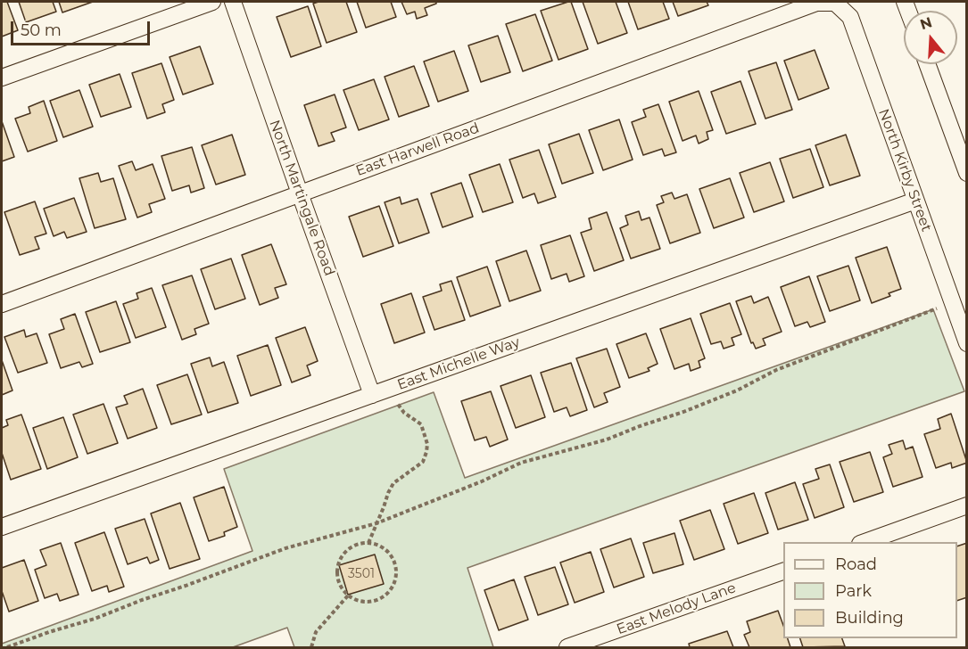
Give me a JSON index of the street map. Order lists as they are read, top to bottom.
{
  "streets": {
    "street": [
      "East Harwell Road",
      "North Kirby Street",
      "North Martingale Road",
      "East Michelle Way",
      "East Melody Lane"
    ]
  },
  "crossings": [
    ["East Harwell Road", "North Kirby Street"],
    ["East Harwell Road", "North Martingale Road"],
    ["North Kirby Street", "East Michelle Way"],
    ["North Martingale Road", "East Michelle Way"]
  ],
  "house_numbers": ["3501"],
  "legend": ["Road", "Park", "Building"],
  "scale_bar": "50 m",
  "north": "top"
}
